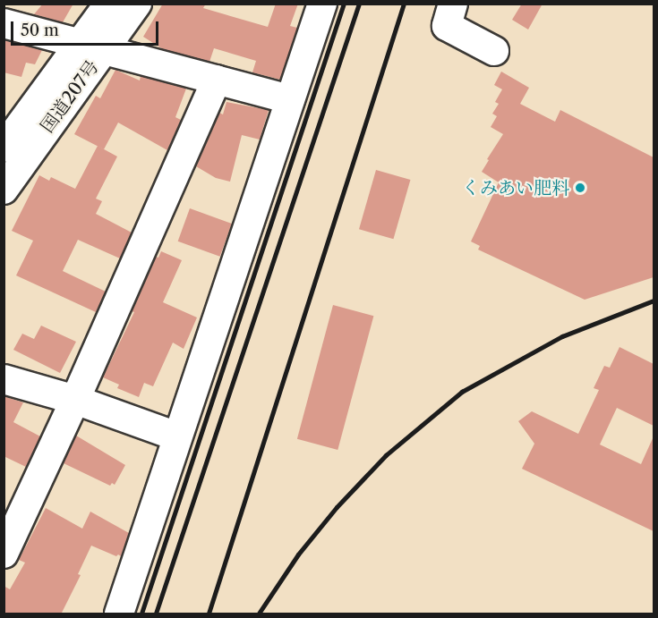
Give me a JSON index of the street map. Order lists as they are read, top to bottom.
{
  "streets": {
    "street": ["国道207号"]
  },
  "places": ["くみあい肥料"],
  "scale_bar": "50 m"
}
